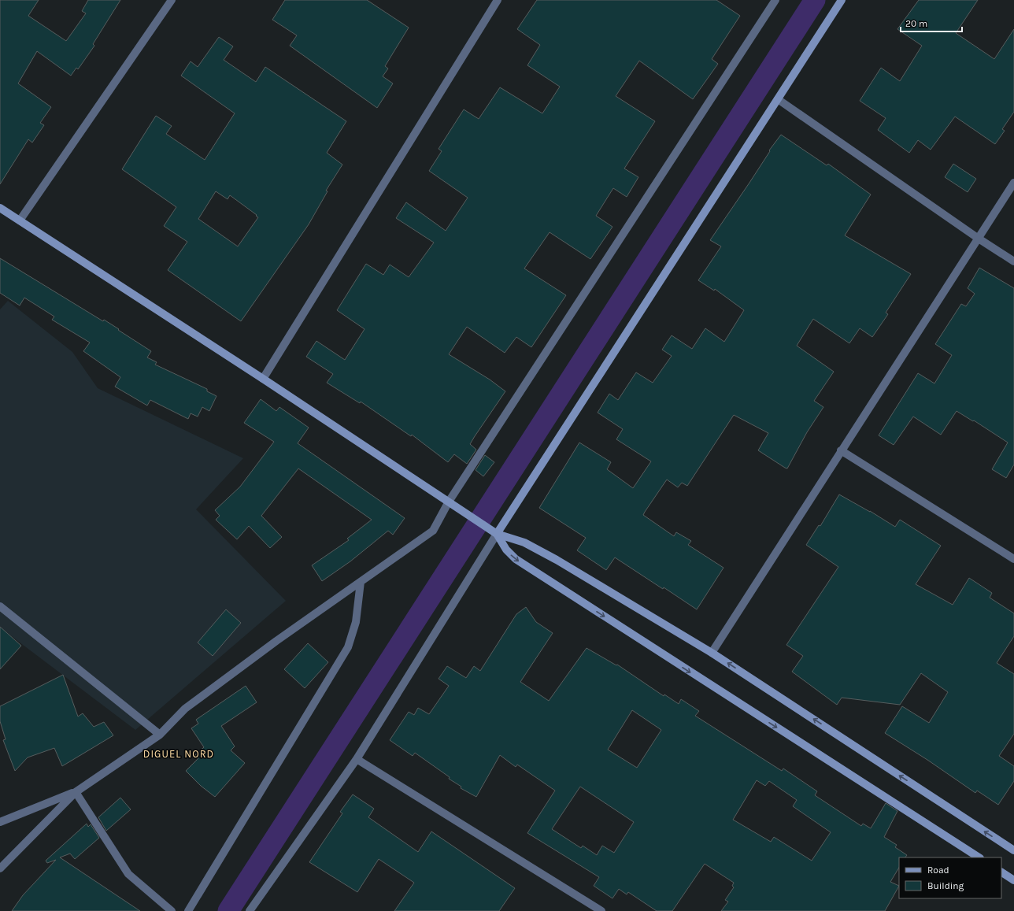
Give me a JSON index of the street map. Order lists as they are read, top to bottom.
{
  "districts": ["DIGUEL NORD"],
  "legend": ["Road", "Building"],
  "scale_bar": "20 m"
}
